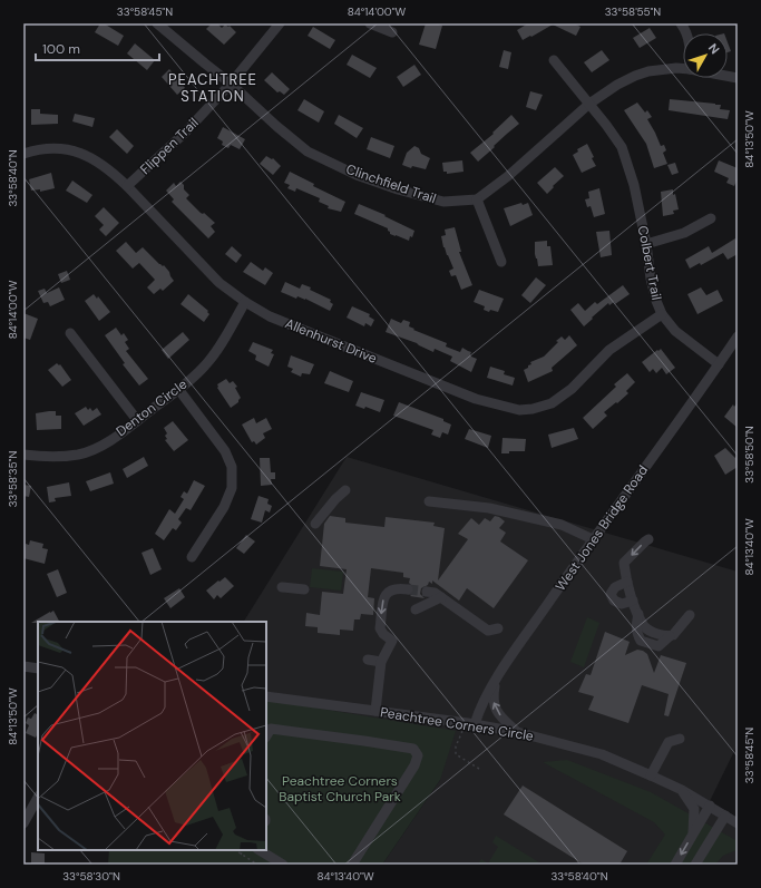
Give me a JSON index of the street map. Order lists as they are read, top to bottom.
{
  "streets": {
    "street": [
      "Flippen Trail",
      "Clinchfield Trail",
      "Colbert Trail",
      "Allenhurst Drive",
      "Denton Circle",
      "West Jones Bridge Road",
      "Peachtree Corners Circle"
    ]
  },
  "crossings": [
    ["Flippen Trail", "Clinchfield Trail"],
    ["Flippen Trail", "Allenhurst Drive"],
    ["Colbert Trail", "Allenhurst Drive"],
    ["Colbert Trail", "West Jones Bridge Road"],
    ["Allenhurst Drive", "Denton Circle"],
    ["West Jones Bridge Road", "Peachtree Corners Circle"]
  ],
  "districts": ["PEACHTREE STATION"],
  "parks": ["Peachtree Corners Baptist Church Park"],
  "scale_bar": "100 m",
  "north": "top right",
  "coordinates": [
    "33°58'45\"N",
    "84°14'00\"W",
    "33°58'55\"N",
    "84°13'50\"W",
    "33°58'40\"N",
    "33°58'50\"N",
    "33°58'35\"N",
    "84°13'40\"W",
    "33°58'30\"N"
  ]
}
